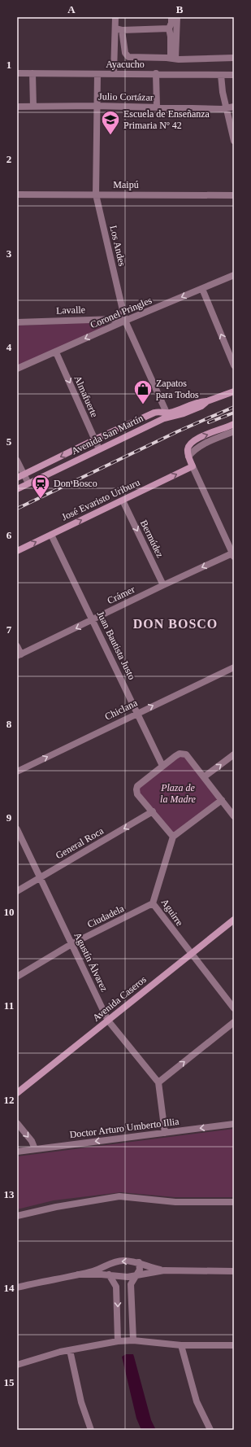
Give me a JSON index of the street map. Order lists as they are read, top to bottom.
{
  "streets": {
    "street": [
      "Ayacucho",
      "Julio Cortázar",
      "Maipú",
      "Los Andes",
      "Lavalle",
      "Coronel Pringles",
      "Almafuerte",
      "Avenida San Martín",
      "José Evaristo Uriburu",
      "Bermúdez",
      "Crámer",
      "Juan Bautista Justo",
      "Chiclana",
      "General Roca",
      "Aguirre",
      "Ciudadela",
      "Agustín Álvarez",
      "Avenida Caseros",
      "Doctor Arturo Umberto Illia"
    ]
  },
  "crossings": [
    ["Ayacucho", "Los Andes"],
    ["Julio Cortázar", "Los Andes"],
    ["Maipú", "Los Andes"],
    ["Los Andes", "Lavalle"],
    ["Los Andes", "Coronel Pringles"],
    ["Los Andes", "Avenida San Martín"],
    ["Lavalle", "Coronel Pringles"],
    ["Coronel Pringles", "Almafuerte"],
    ["Almafuerte", "Avenida San Martín"],
    ["José Evaristo Uriburu", "Bermúdez"],
    ["José Evaristo Uriburu", "Juan Bautista Justo"],
    ["Bermúdez", "Crámer"],
    ["Crámer", "Juan Bautista Justo"],
    ["Juan Bautista Justo", "Chiclana"],
    ["General Roca", "Agustín Álvarez"],
    ["Aguirre", "Ciudadela"],
    ["Aguirre", "Avenida Caseros"],
    ["Ciudadela", "Agustín Álvarez"],
    ["Agustín Álvarez", "Avenida Caseros"]
  ],
  "one_way": [
    "Coronel Pringles",
    "Almafuerte",
    "José Evaristo Uriburu",
    "Bermúdez",
    "Crámer",
    "Chiclana",
    "General Roca",
    "Doctor Arturo Umberto Illia"
  ],
  "districts": ["DON BOSCO"],
  "parks": ["Plaza de la Madre"],
  "places": {
    "school or university": ["Escuela de Enseñanza Primaria Nº 42"],
    "shop": ["Zapatos para Todos"],
    "station": ["Don Bosco"]
  },
  "grid": {
    "columns": ["A", "B"],
    "rows": [
      "1",
      "2",
      "3",
      "4",
      "5",
      "6",
      "7",
      "8",
      "9",
      "10",
      "11",
      "12",
      "13",
      "14",
      "15"
    ]
  }
}
